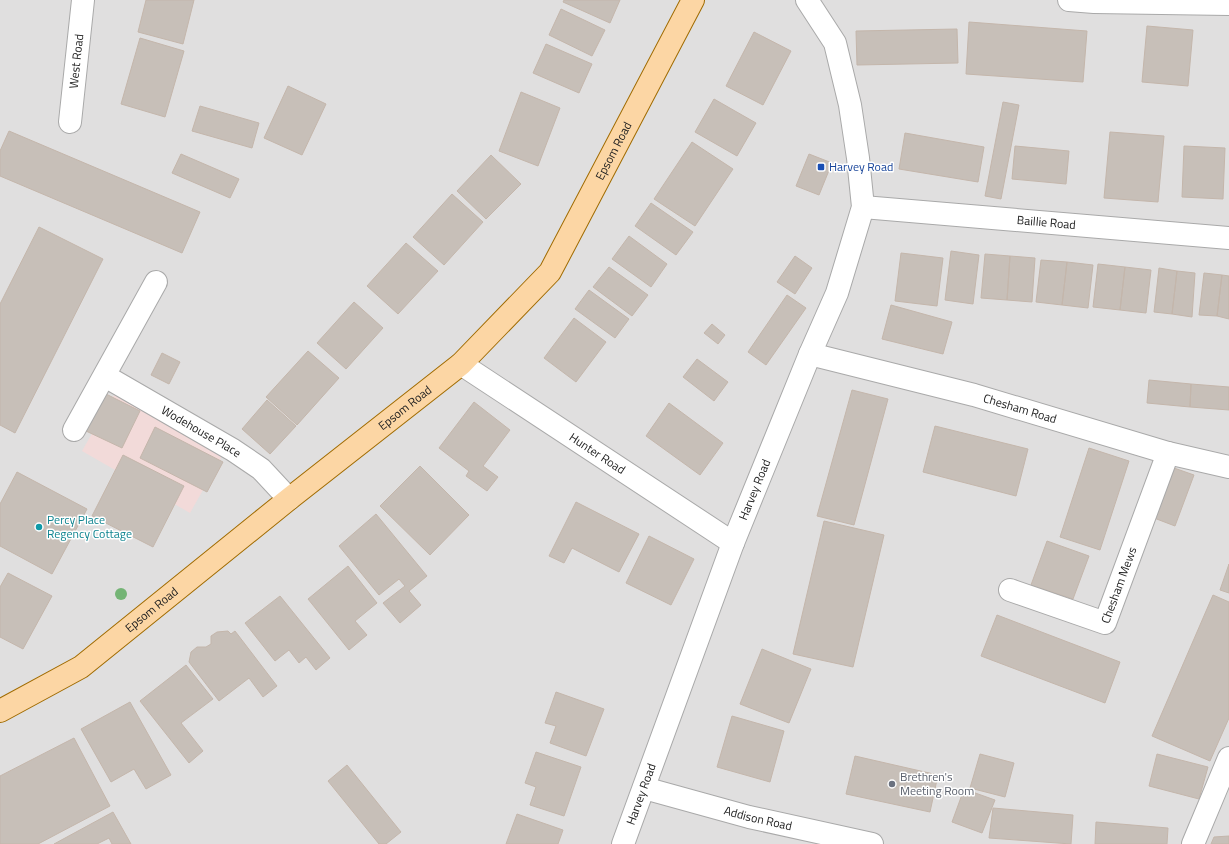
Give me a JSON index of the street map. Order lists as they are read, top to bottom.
{
  "streets": {
    "main road": ["Epsom Road"],
    "street": [
      "West Road",
      "Baillie Road",
      "Chesham Road",
      "Wodehouse Place",
      "Hunter Road",
      "Harvey Road",
      "Chesham Mews",
      "Addison Road"
    ]
  },
  "crossings": [
    ["Epsom Road", "Wodehouse Place"],
    ["Epsom Road", "Hunter Road"],
    ["Baillie Road", "Harvey Road"],
    ["Chesham Road", "Harvey Road"],
    ["Chesham Road", "Chesham Mews"],
    ["Hunter Road", "Harvey Road"],
    ["Harvey Road", "Addison Road"]
  ],
  "places": {
    "transit": ["Harvey Road"],
    "other": ["Percy Place Regency Cottage", "Brethren's Meeting Room"]
  }
}
